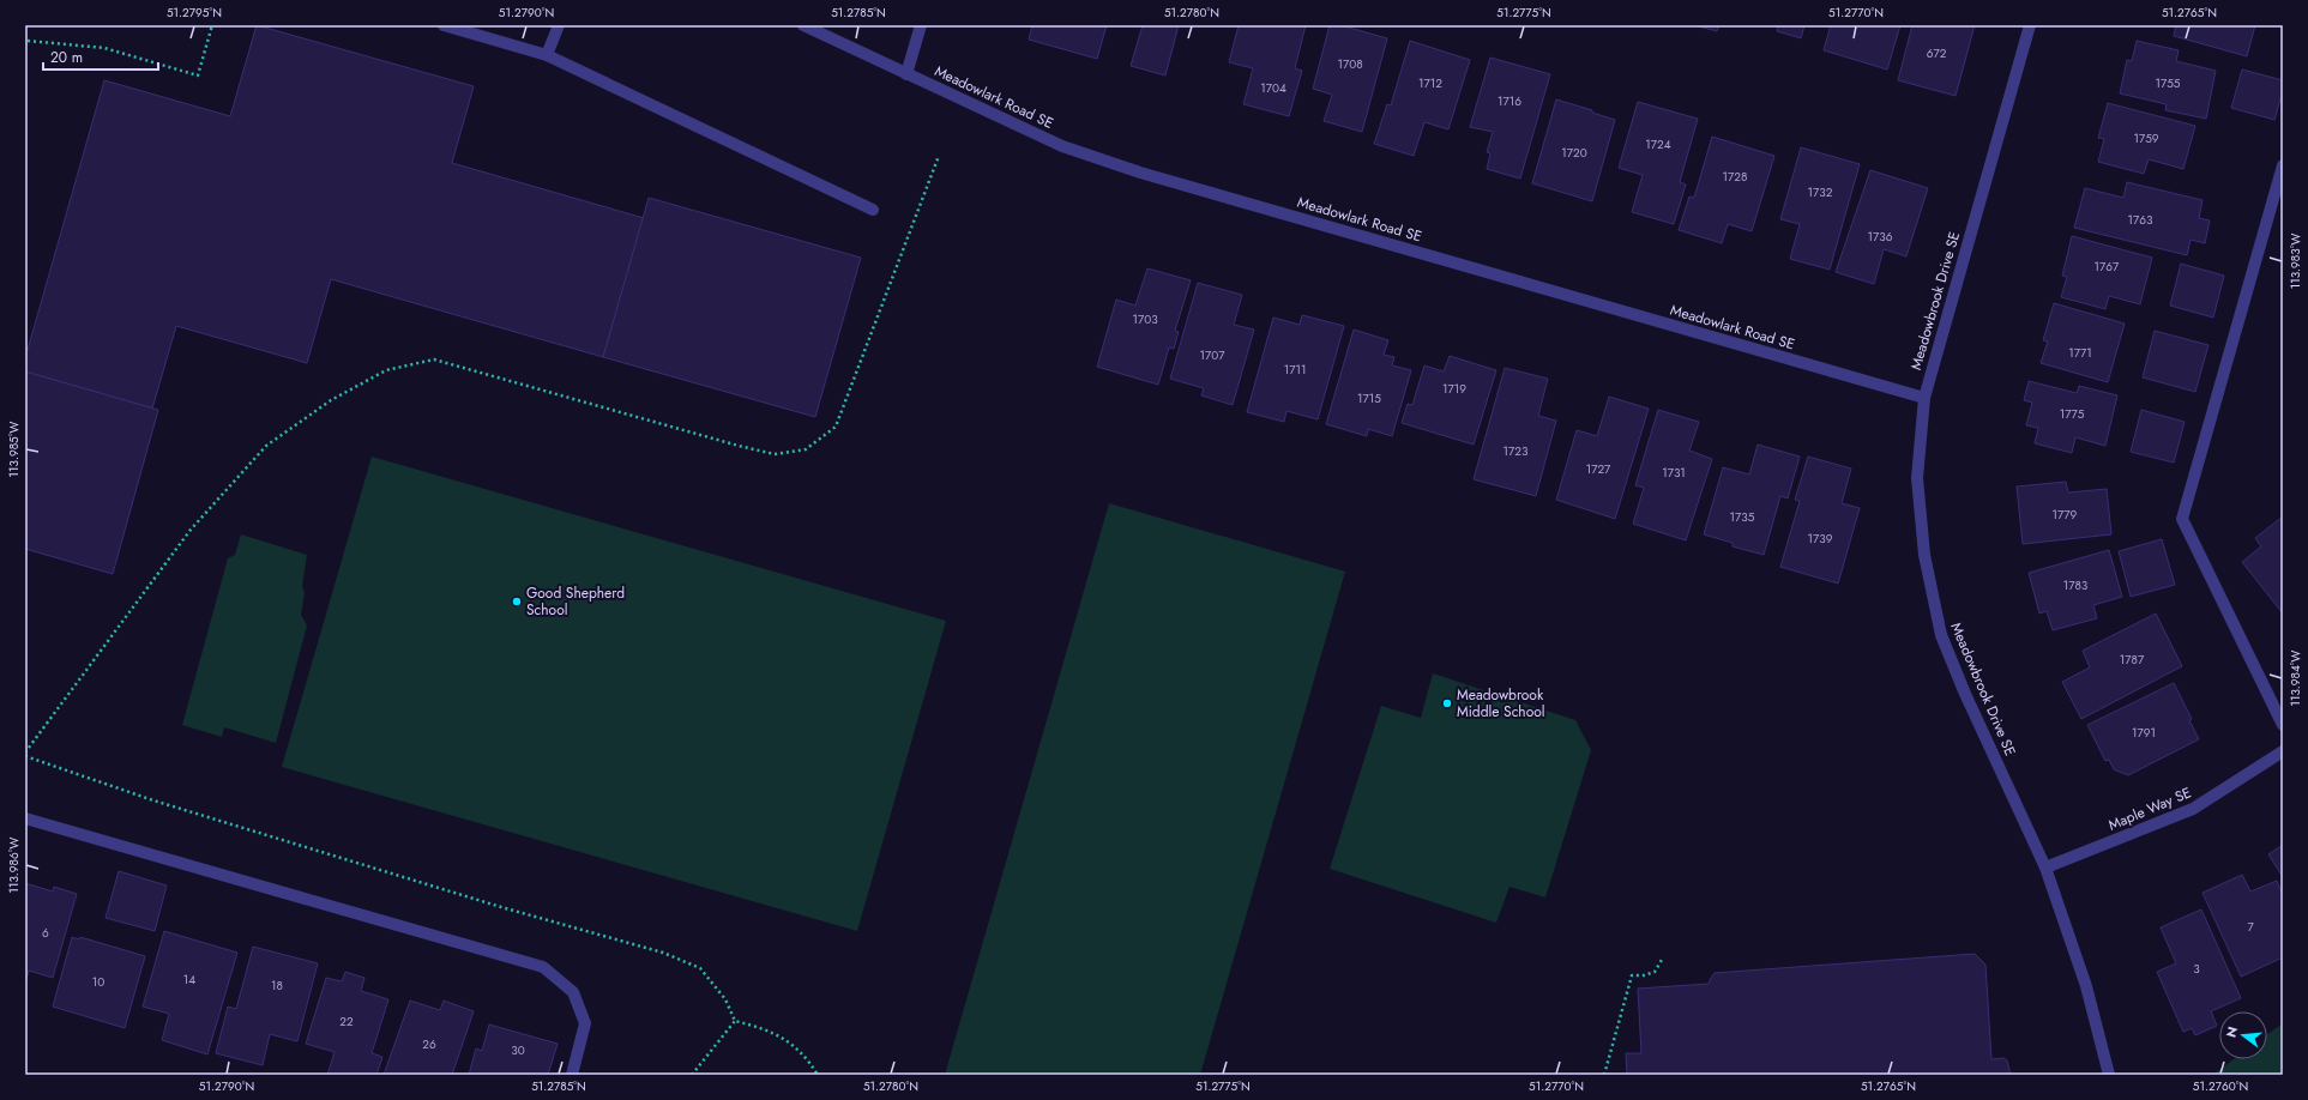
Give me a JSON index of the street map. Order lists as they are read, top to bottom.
{
  "streets": {
    "street": ["Meadowlark Road SE", "Meadowbrook Drive SE", "Maple Way SE"]
  },
  "crossings": [
    ["Meadowlark Road SE", "Meadowbrook Drive SE"],
    ["Meadowbrook Drive SE", "Maple Way SE"]
  ],
  "places": ["Good Shepherd School", "Meadowbrook Middle School"],
  "house_numbers": [
    "672",
    "1708",
    "1712",
    "1755",
    "1704",
    "1716",
    "1759",
    "1724",
    "1720",
    "1728",
    "1732",
    "1763",
    "1736",
    "1767",
    "1703",
    "1771",
    "1707",
    "1711",
    "1719",
    "1715",
    "1775",
    "1723",
    "1727",
    "1731",
    "1779",
    "1735",
    "1739",
    "1783",
    "1787",
    "1791",
    "7",
    "6",
    "3",
    "14",
    "10",
    "18",
    "22",
    "26",
    "30"
  ],
  "scale_bar": "20 m",
  "north": "left",
  "coordinates": [
    "51.2795°N",
    "51.2790°N",
    "51.2785°N",
    "51.2780°N",
    "51.2775°N",
    "51.2770°N",
    "51.2765°N",
    "113.983°W",
    "113.985°W",
    "113.984°W",
    "113.986°W",
    "51.2760°N"
  ]
}
